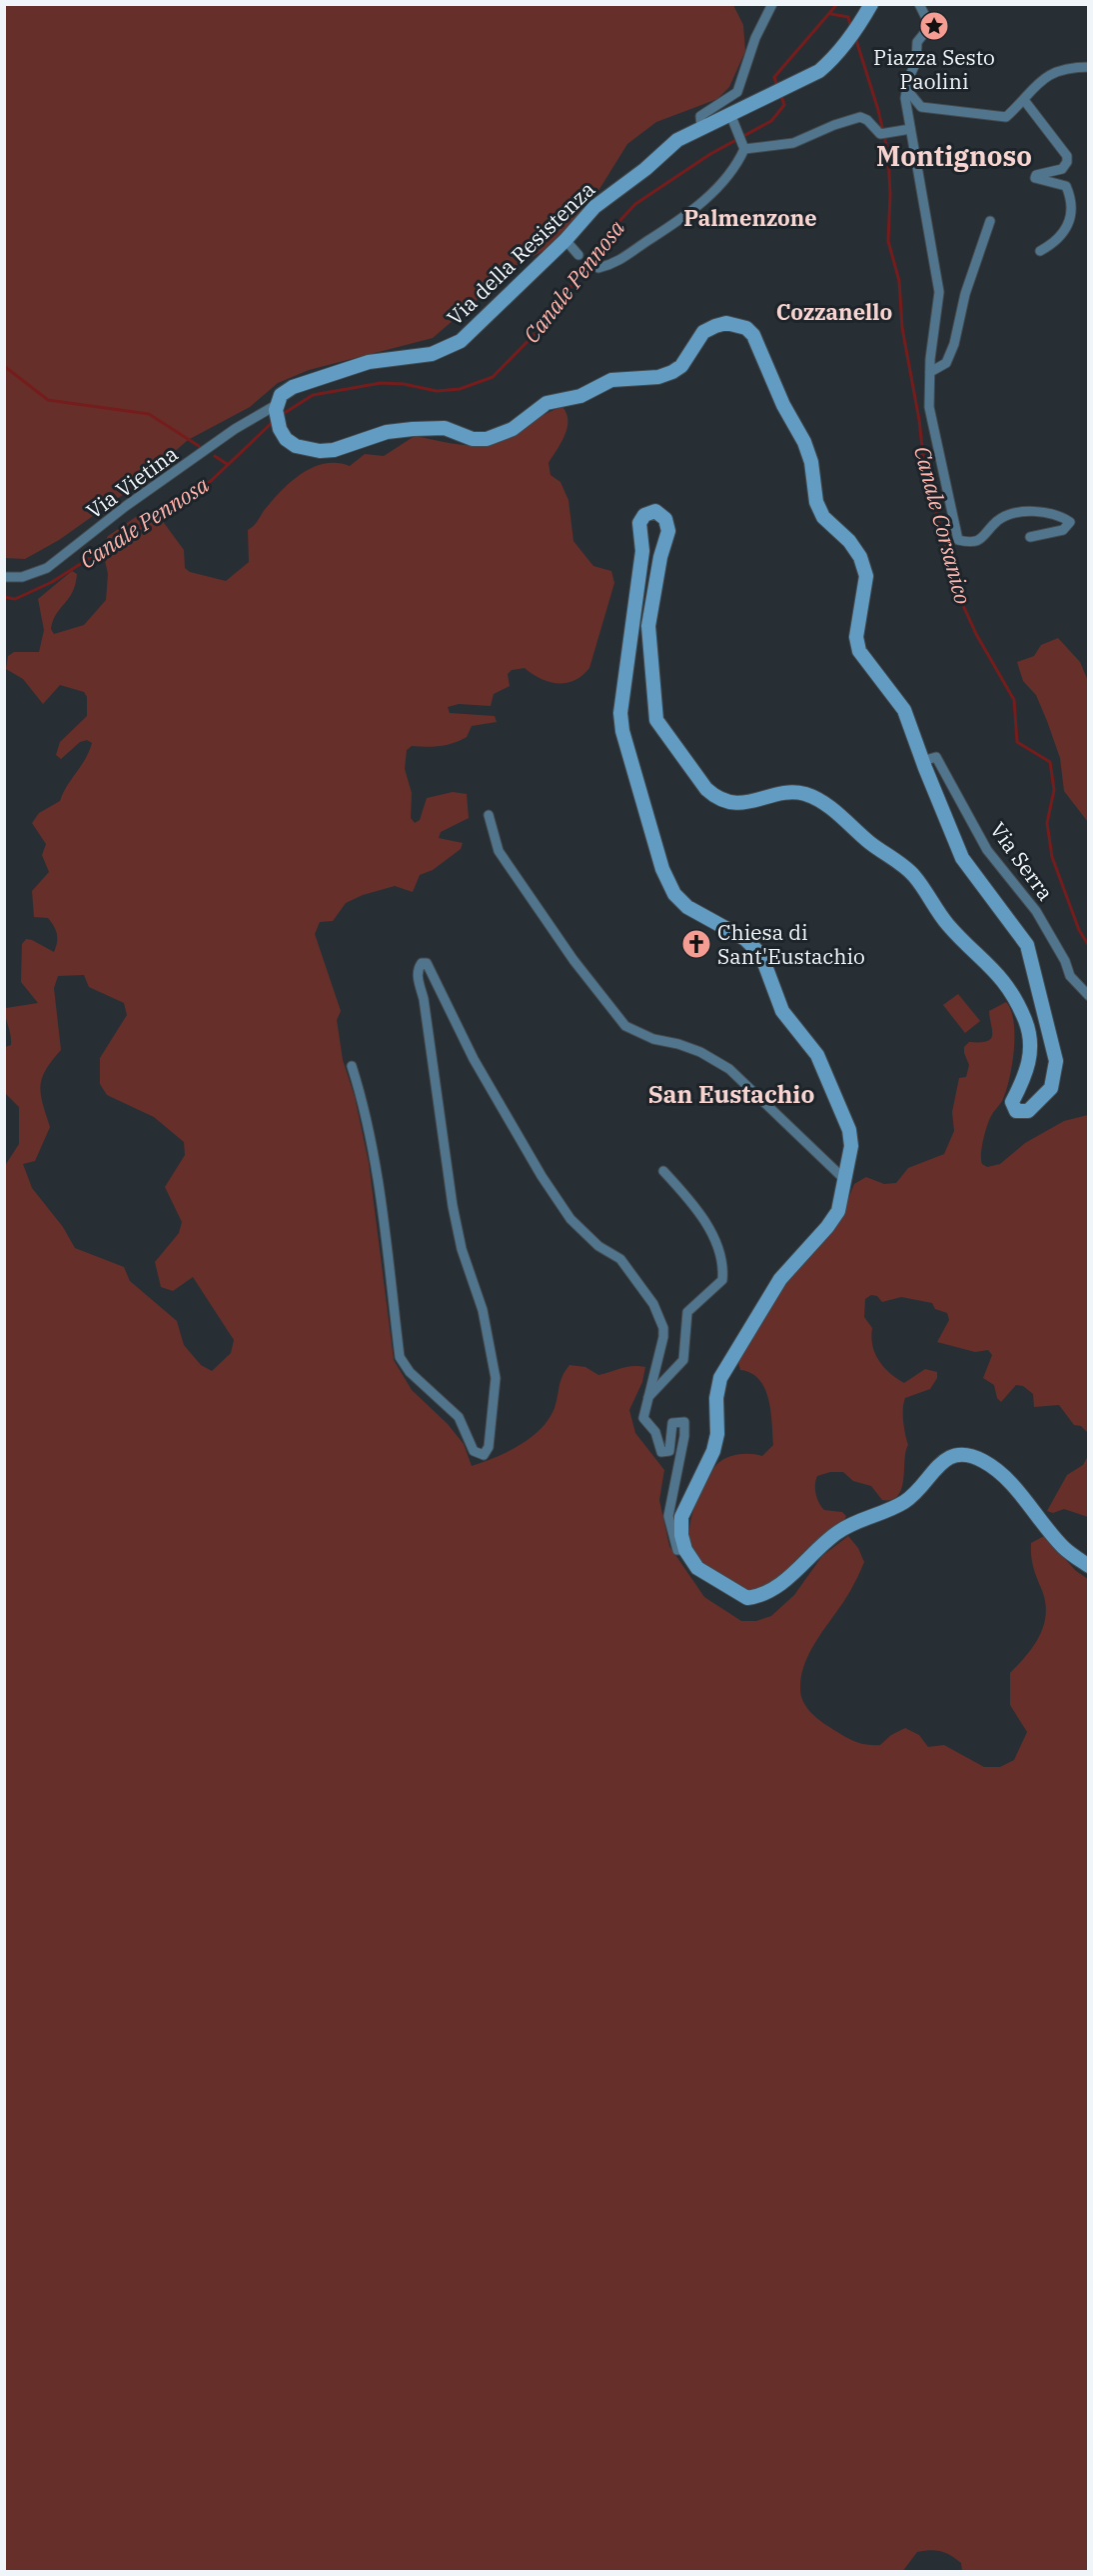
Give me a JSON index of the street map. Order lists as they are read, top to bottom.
{
  "streets": {
    "street": ["Via della Resistenza", "Via Vietina", "Via Serra"]
  },
  "crossings": [
    ["Via della Resistenza", "Via Vietina"]
  ],
  "districts": [
    "Montignoso",
    "Palmenzone",
    "Cozzanello",
    "San Eustachio"
  ],
  "water": ["Canale Pennosa", "Canale Corsanico"],
  "places": {
    "place": ["Piazza Sesto Paolini"],
    "church": ["Chiesa di Sant'Eustachio"]
  }
}
